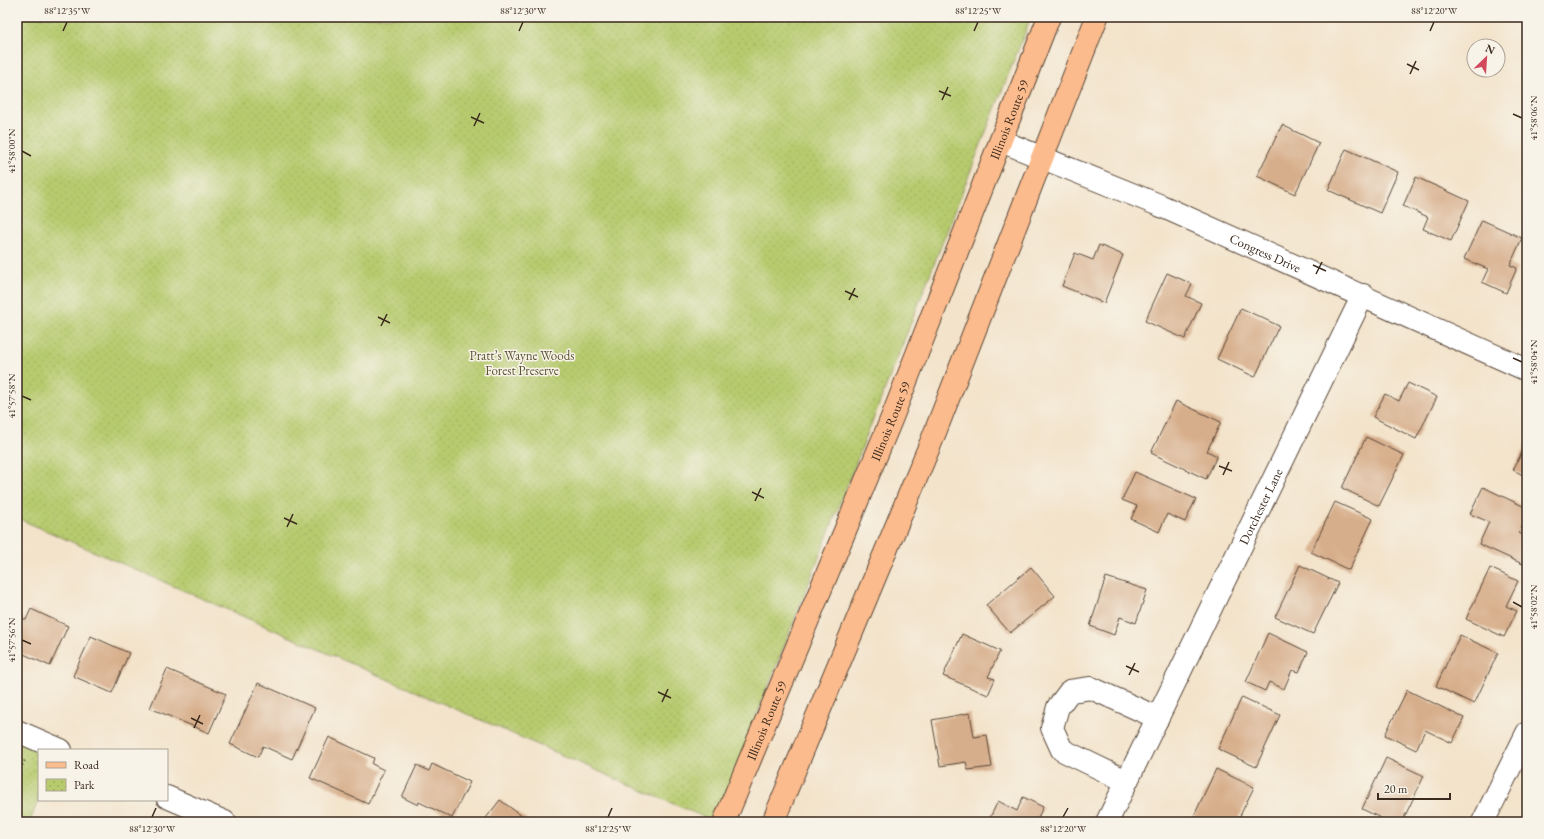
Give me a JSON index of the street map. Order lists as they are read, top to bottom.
{
  "streets": {
    "main road": ["Illinois Route 59"],
    "street": ["Congress Drive", "Dorchester Lane"]
  },
  "crossings": [
    ["Illinois Route 59", "Congress Drive"],
    ["Congress Drive", "Dorchester Lane"]
  ],
  "parks": ["Pratt’s Wayne Woods Forest Preserve"],
  "legend": ["Road", "Park"],
  "scale_bar": "20 m",
  "north": "top right",
  "coordinates": [
    "88°12'35\"W",
    "88°12'30\"W",
    "88°12'25\"W",
    "88°12'20\"W",
    "41°58'06\"N",
    "41°58'00\"N",
    "41°58'04\"N",
    "41°57'58\"N",
    "41°58'02\"N",
    "41°57'56\"N"
  ]
}
